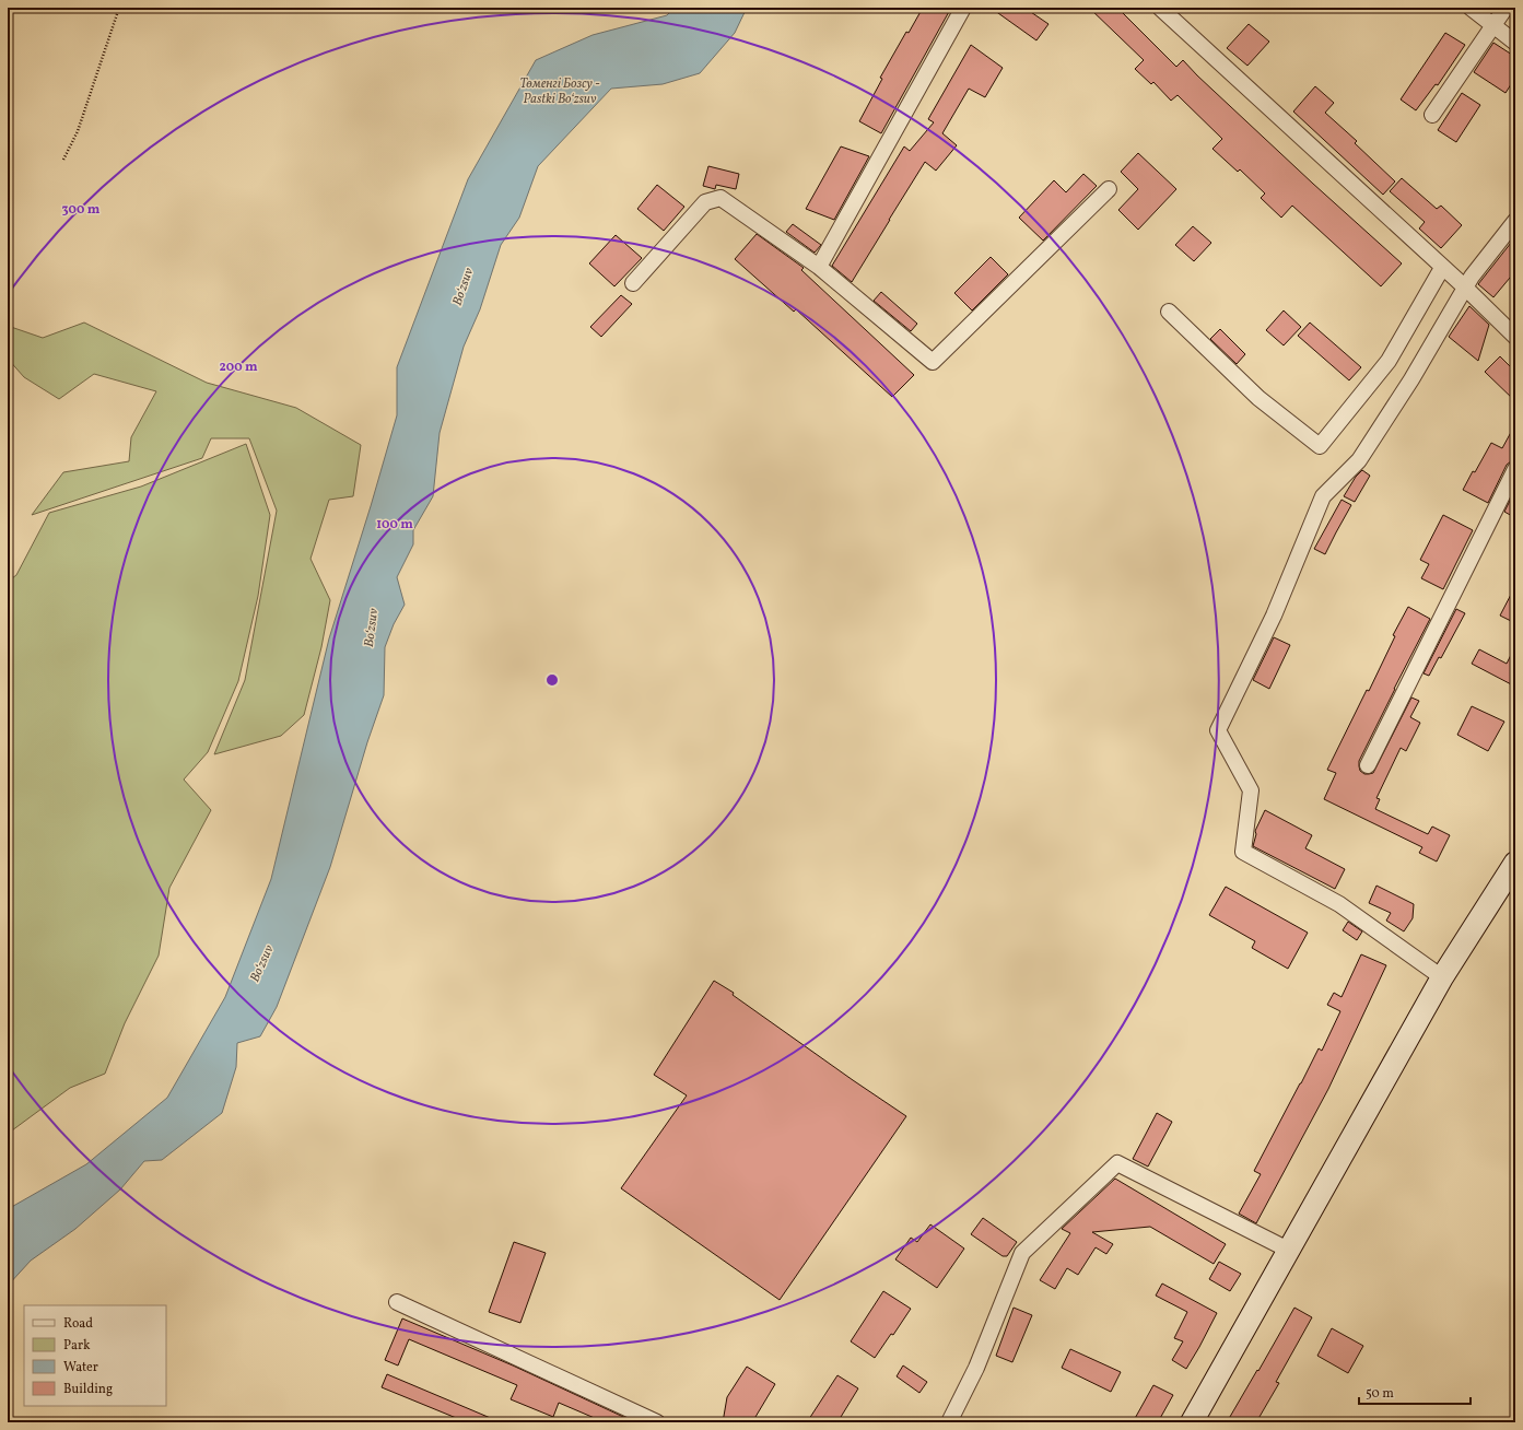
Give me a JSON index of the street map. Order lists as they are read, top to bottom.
{
  "water": ["Төменгі Бозсу - Pastki Boʻzsuv", "Boʻzsuv"],
  "legend": [
    "Road",
    "Park",
    "Water",
    "Building"
  ],
  "scale_bar": "50 m",
  "rings": ["300 m", "200 m", "100 m"]
}
